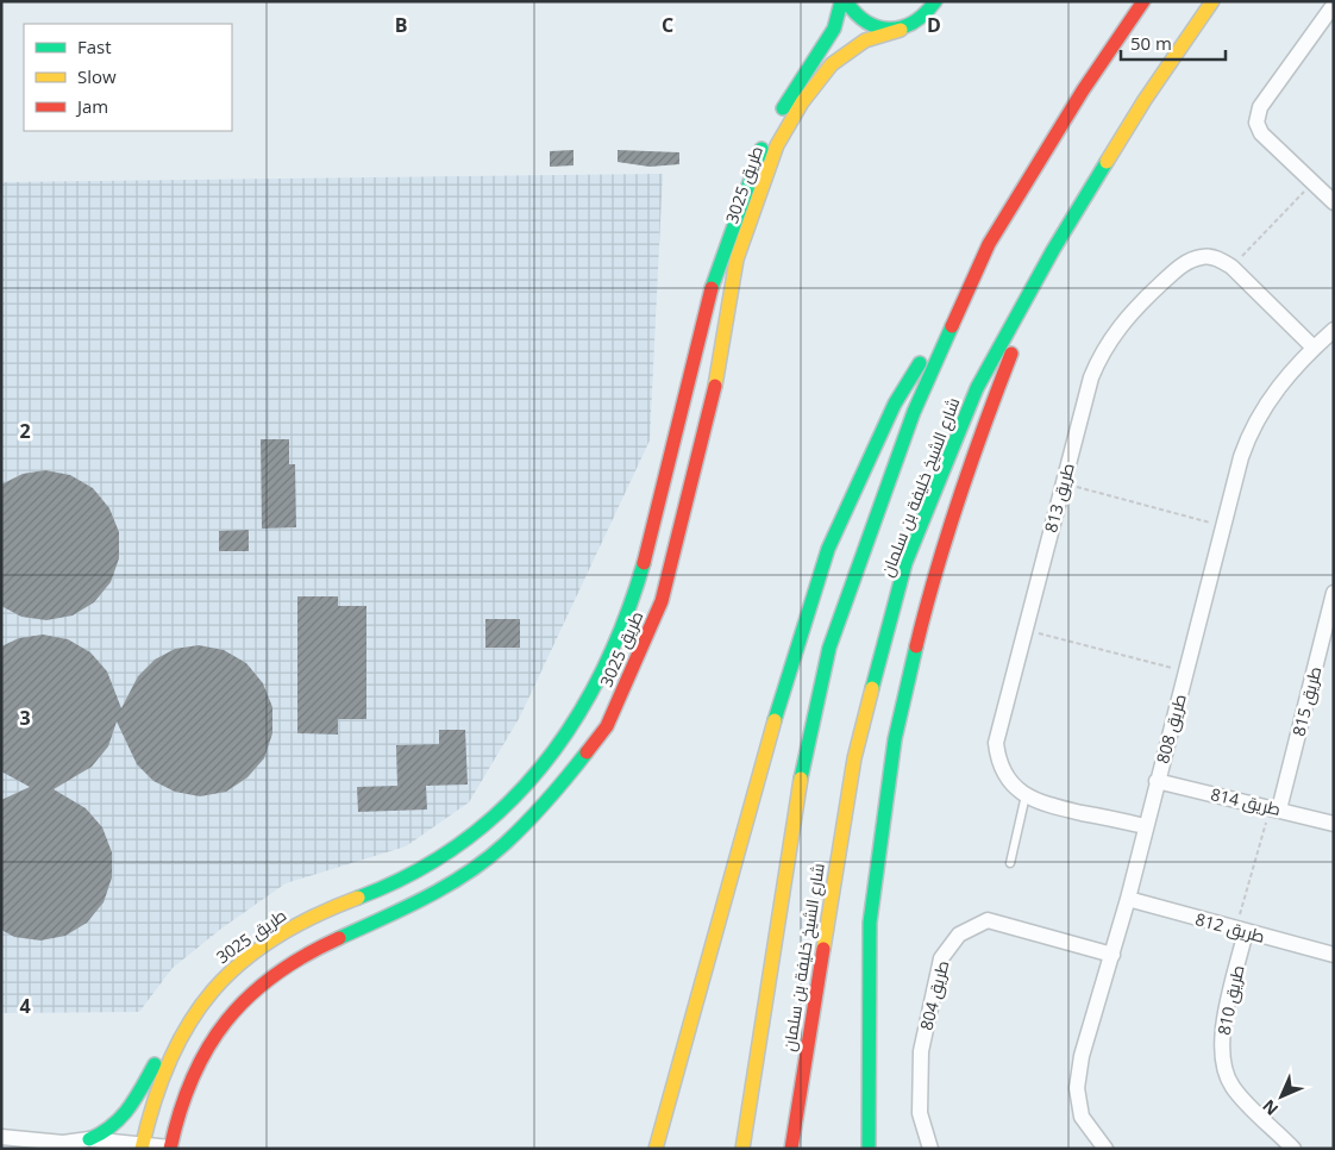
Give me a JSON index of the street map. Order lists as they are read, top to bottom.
{
  "streets": {
    "main road": ["طريق 3025", "شارع الشيخ خليفة بن سلمان"],
    "street": [
      "طريق 813",
      "طريق 815",
      "طريق 808",
      "طريق 814",
      "طريق 812",
      "طريق 804",
      "طريق 810"
    ]
  },
  "crossings": [
    ["طريق 813", "طريق 808"],
    ["طريق 815", "طريق 814"],
    ["طريق 808", "طريق 814"],
    ["طريق 808", "طريق 812"],
    ["طريق 808", "طريق 804"],
    ["طريق 812", "طريق 810"]
  ],
  "legend": ["Fast", "Slow", "Jam"],
  "scale_bar": "50 m",
  "north": "bottom left",
  "grid": {
    "columns": ["B", "C", "D"],
    "rows": ["2", "3", "4"]
  }
}
